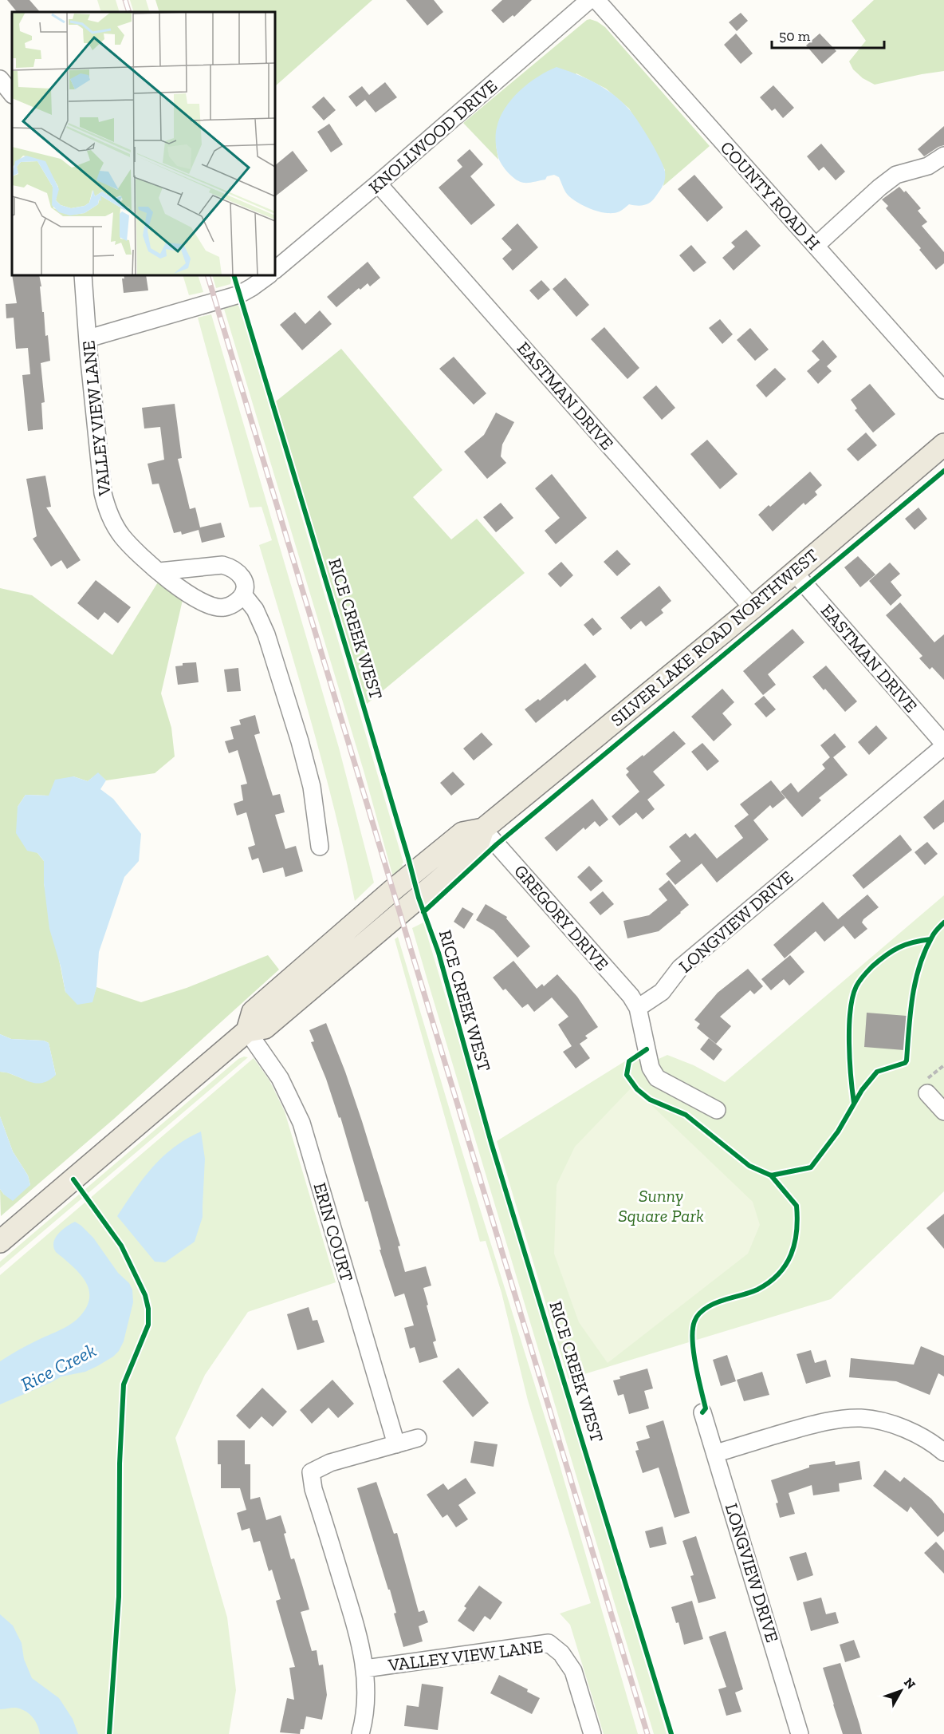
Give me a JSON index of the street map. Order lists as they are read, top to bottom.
{
  "streets": {
    "main road": ["SILVER LAKE ROAD NORTHWEST"],
    "street": [
      "KNOLLWOOD DRIVE",
      "COUNTY ROAD H",
      "EASTMAN DRIVE",
      "VALLEY VIEW LANE",
      "GREGORY DRIVE",
      "LONGVIEW DRIVE",
      "ERIN COURT"
    ],
    "cycle path": ["RICE CREEK WEST"]
  },
  "crossings": [
    ["KNOLLWOOD DRIVE", "EASTMAN DRIVE"],
    ["EASTMAN DRIVE", "SILVER LAKE ROAD NORTHWEST"],
    ["EASTMAN DRIVE", "LONGVIEW DRIVE"],
    ["SILVER LAKE ROAD NORTHWEST", "GREGORY DRIVE"],
    ["SILVER LAKE ROAD NORTHWEST", "ERIN COURT"],
    ["GREGORY DRIVE", "LONGVIEW DRIVE"]
  ],
  "water": ["Rice Creek"],
  "parks": ["Sunny Square Park"],
  "scale_bar": "50 m",
  "north": "top right"
}
